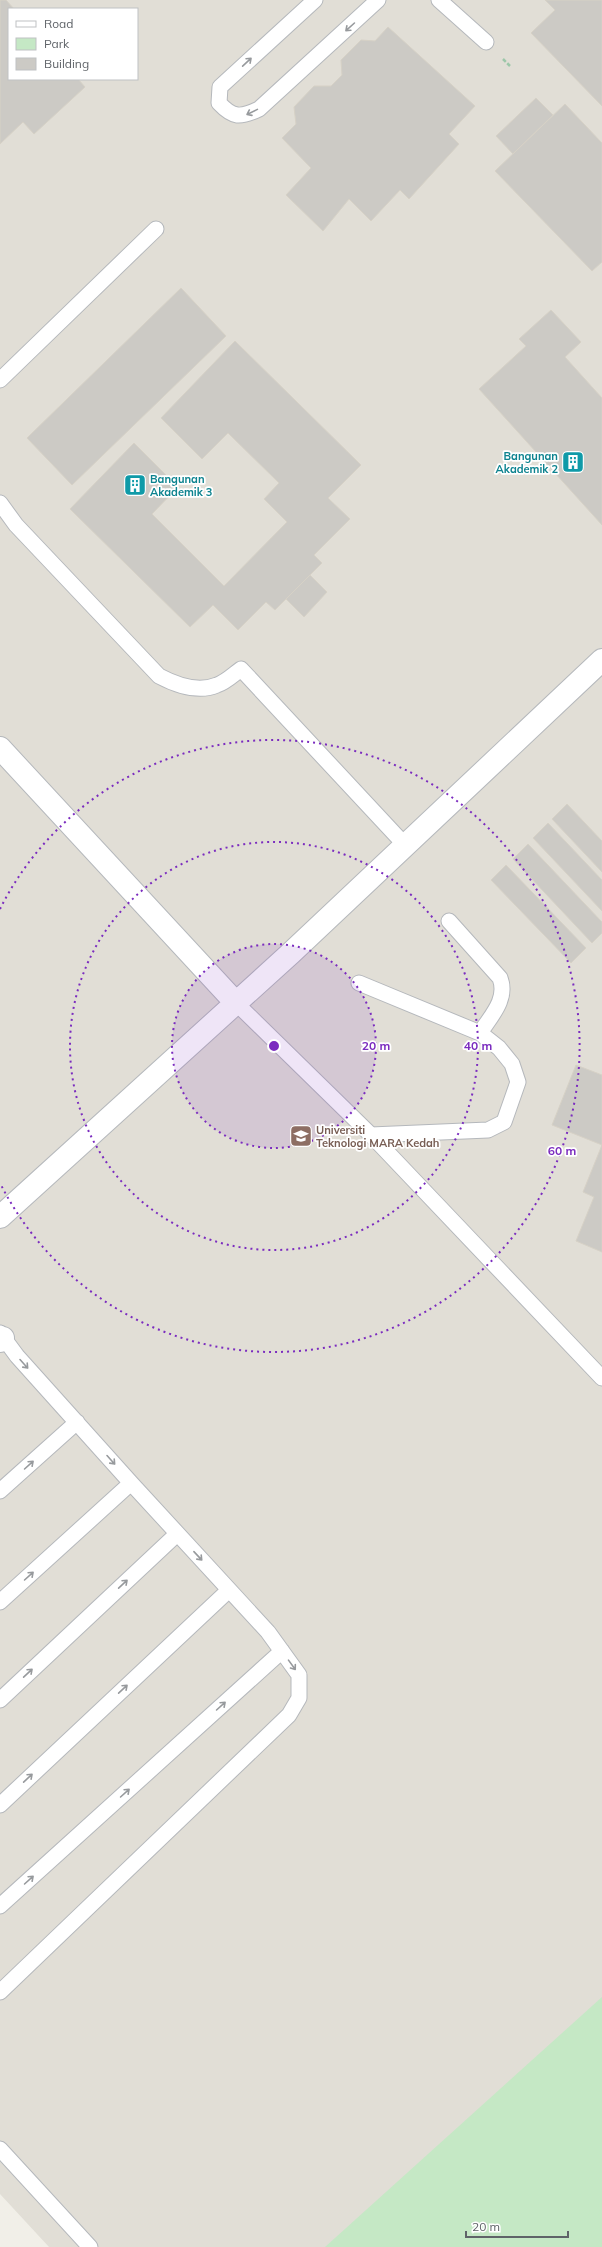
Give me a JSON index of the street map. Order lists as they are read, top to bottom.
{
  "places": {
    "building": ["Bangunan Akademik 2", "Bangunan Akademik 3"],
    "school or university": ["Universiti Teknologi MARA Kedah"]
  },
  "legend": ["Road", "Park", "Building"],
  "scale_bar": "20 m",
  "rings": ["20 m", "40 m", "60 m"]
}
